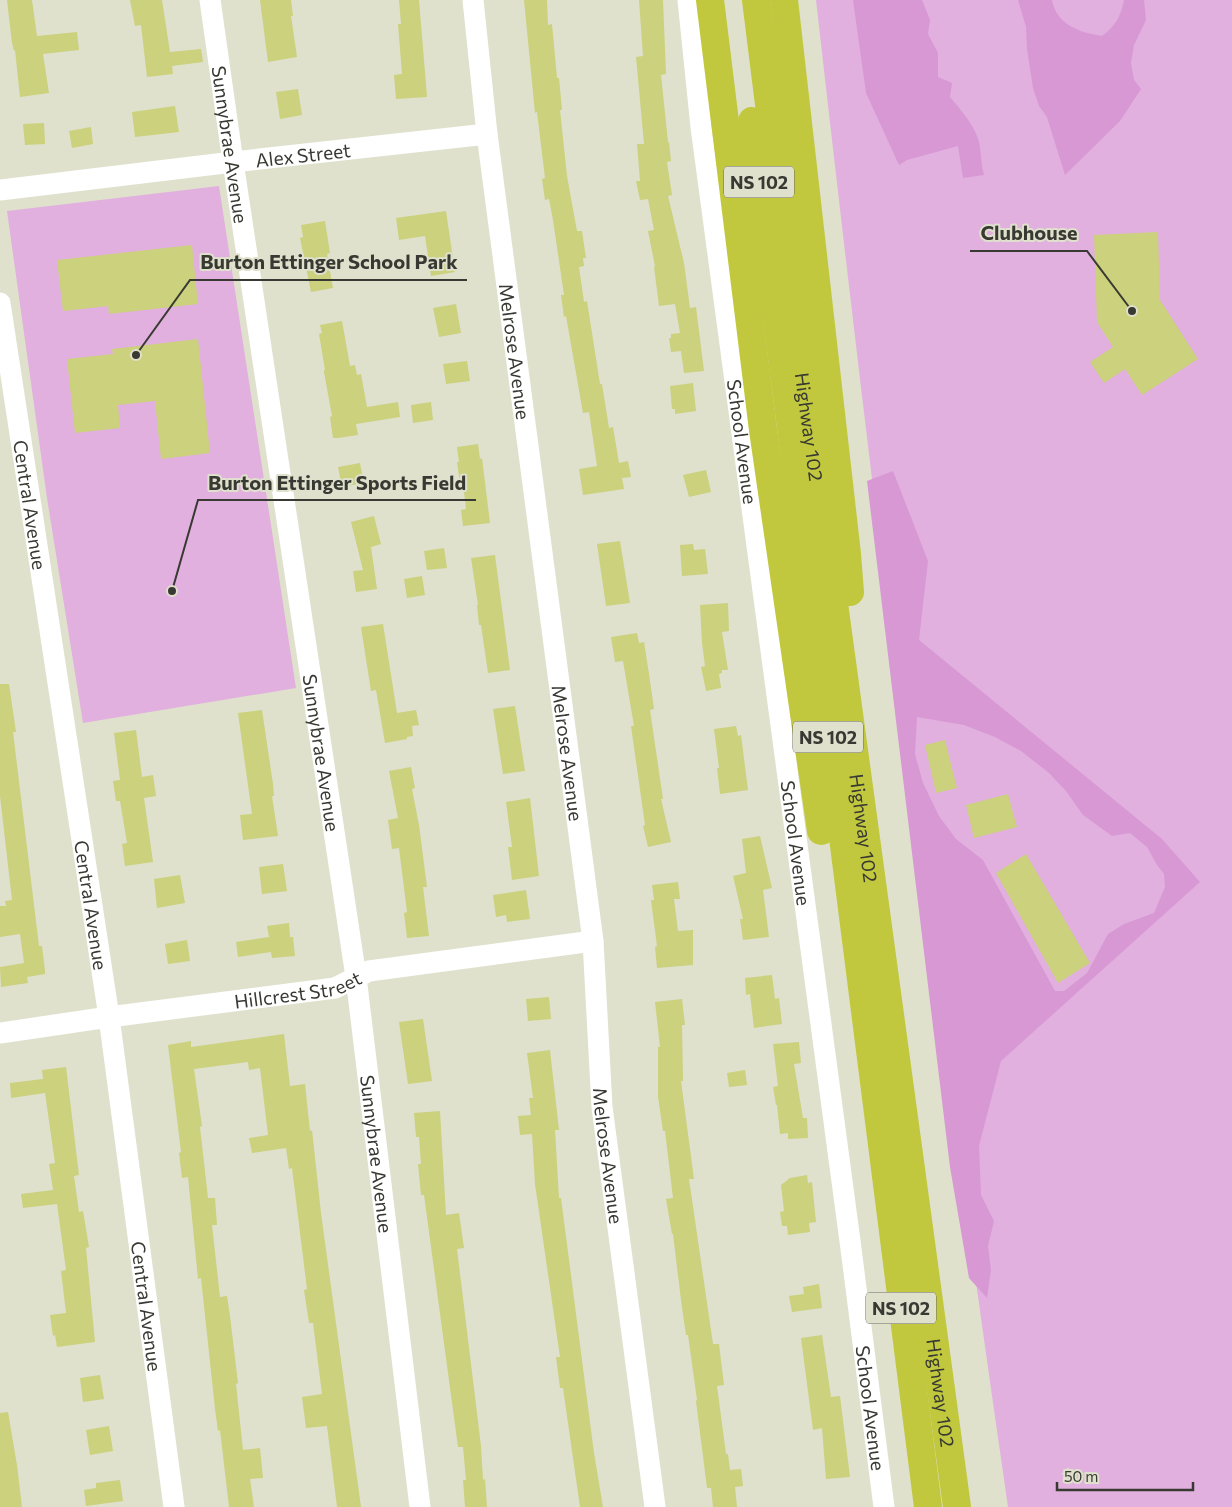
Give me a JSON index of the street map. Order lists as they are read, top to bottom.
{
  "streets": {
    "highway": ["NS 102", "Highway 102"],
    "street": [
      "Sunnybrae Avenue",
      "Alex Street",
      "Melrose Avenue",
      "School Avenue",
      "Central Avenue",
      "Hillcrest Street"
    ]
  },
  "crossings": [
    ["Sunnybrae Avenue", "Alex Street"],
    ["Sunnybrae Avenue", "Hillcrest Street"],
    ["Alex Street", "Melrose Avenue"],
    ["Melrose Avenue", "Hillcrest Street"],
    ["Central Avenue", "Hillcrest Street"]
  ],
  "places": ["Clubhouse", "Burton Ettinger School Park", "Burton Ettinger Sports Field"],
  "scale_bar": "50 m"
}
